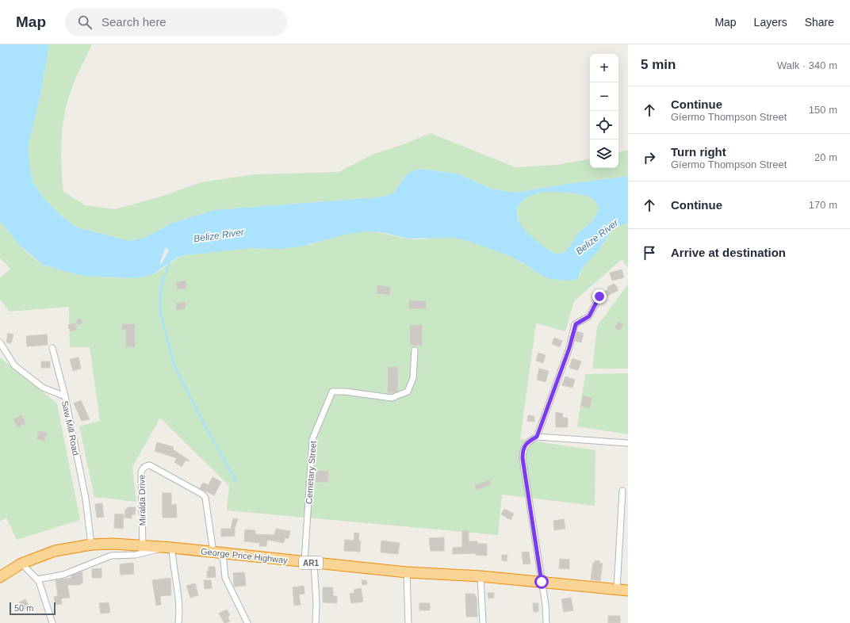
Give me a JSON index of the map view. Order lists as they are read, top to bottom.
{
  "streets": {
    "highway": ["George Price Highway", "AR1"],
    "street": ["Saw Mill Road", "Cemetary Street", "Miralda Drive"]
  },
  "crossings": [
    ["Saw Mill Road", "George Price Highway"],
    ["Cemetary Street", "George Price Highway"],
    ["Miralda Drive", "George Price Highway"]
  ],
  "water": ["Belize River"],
  "scale_bar": "50 m",
  "page": {
    "header": "Map",
    "search": "Search here",
    "nav": ["Map", "Layers", "Share"],
    "heading": ["5 min", "Walk · 340 m"],
    "map_buttons": ["+", "−"],
    "list": [
      ["Continue", "Gíermo Thompson Street", "150 m"],
      ["Turn right", "Gíermo Thompson Street", "20 m"],
      ["Continue", "170 m"],
      "Arrive at destination"
    ],
    "scale": "50 m"
  }
}
